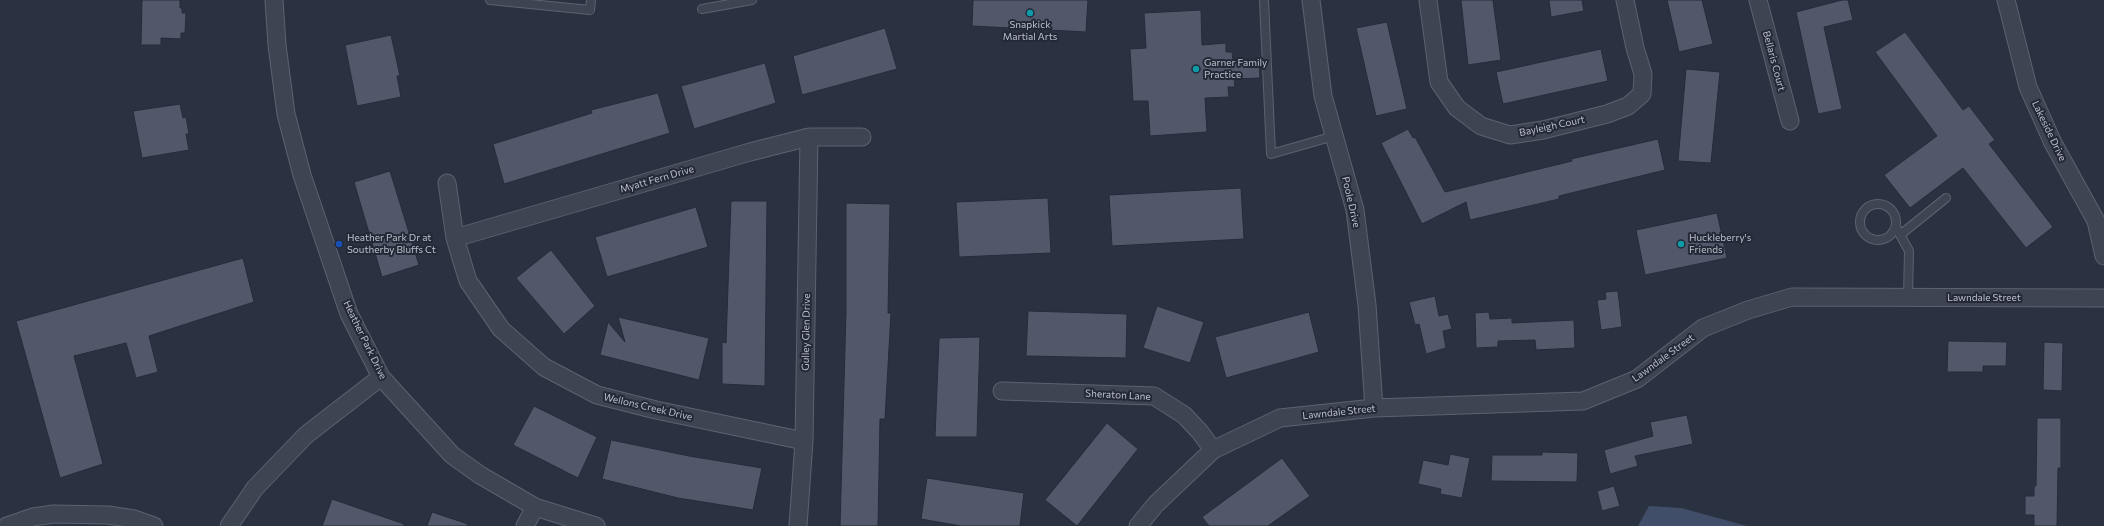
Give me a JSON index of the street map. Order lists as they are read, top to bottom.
{
  "streets": {
    "street": [
      "Bellaris Court",
      "Bayleigh Court",
      "Lakeside Drive",
      "Myatt Fern Drive",
      "Poole Drive",
      "Lawndale Street",
      "Gulley Glen Drive",
      "Heather Park Drive",
      "Sheraton Lane",
      "Wellons Creek Drive"
    ]
  },
  "crossings": [
    ["Myatt Fern Drive", "Gulley Glen Drive"],
    ["Myatt Fern Drive", "Wellons Creek Drive"],
    ["Poole Drive", "Lawndale Street"],
    ["Lawndale Street", "Sheraton Lane"],
    ["Gulley Glen Drive", "Wellons Creek Drive"]
  ],
  "places": [
    "Snapkick Martial Arts",
    "Garner Family Practice",
    "Heather Park Dr at Southerby Bluffs Ct",
    "Huckleberry's Friends"
  ]
}
